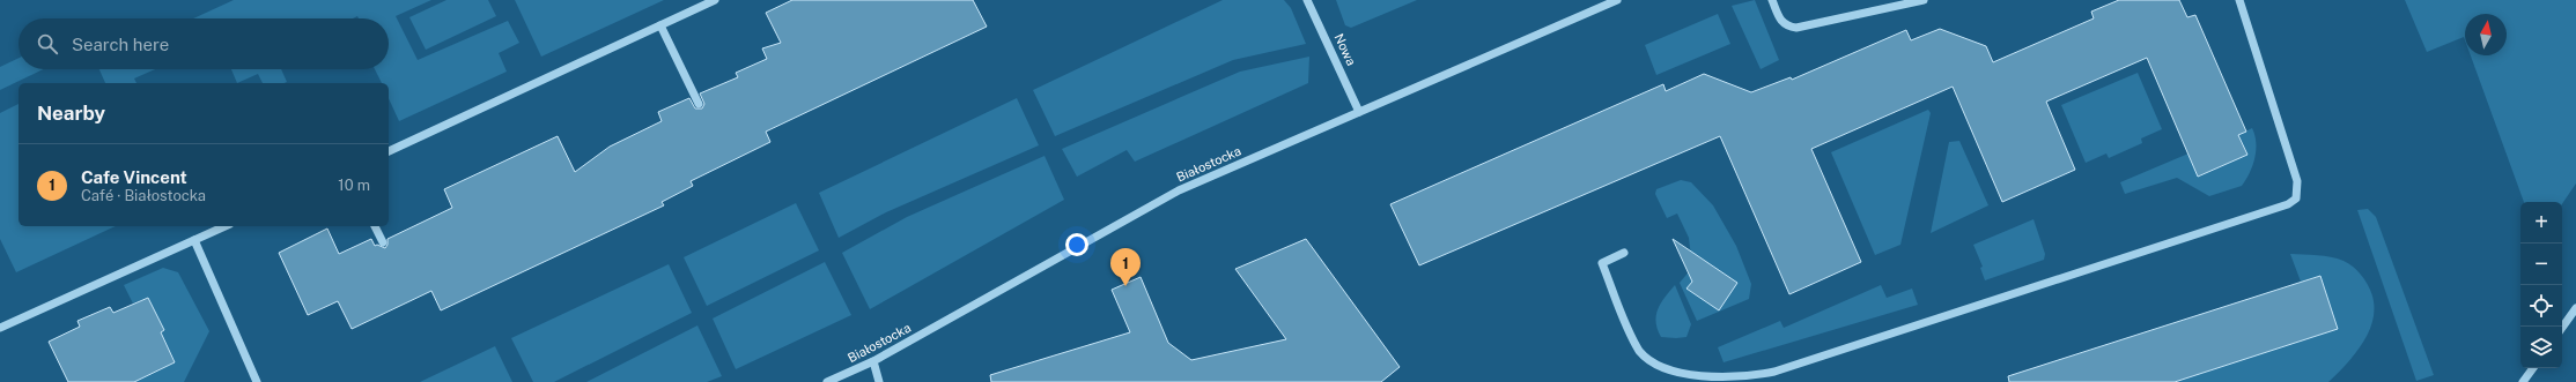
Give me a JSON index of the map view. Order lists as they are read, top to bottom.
{
  "streets": {
    "street": ["Nowa", "Białostocka"]
  },
  "crossings": [
    ["Nowa", "Białostocka"]
  ],
  "north": "top",
  "page": {
    "search": "Search here",
    "heading": "Nearby",
    "list": [
      {
        "mark": "1",
        "name": "Cafe Vincent",
        "note": "Café · Białostocka",
        "value": "10 m"
      }
    ],
    "map_buttons": ["+", "−"],
    "pins": "1"
  }
}
